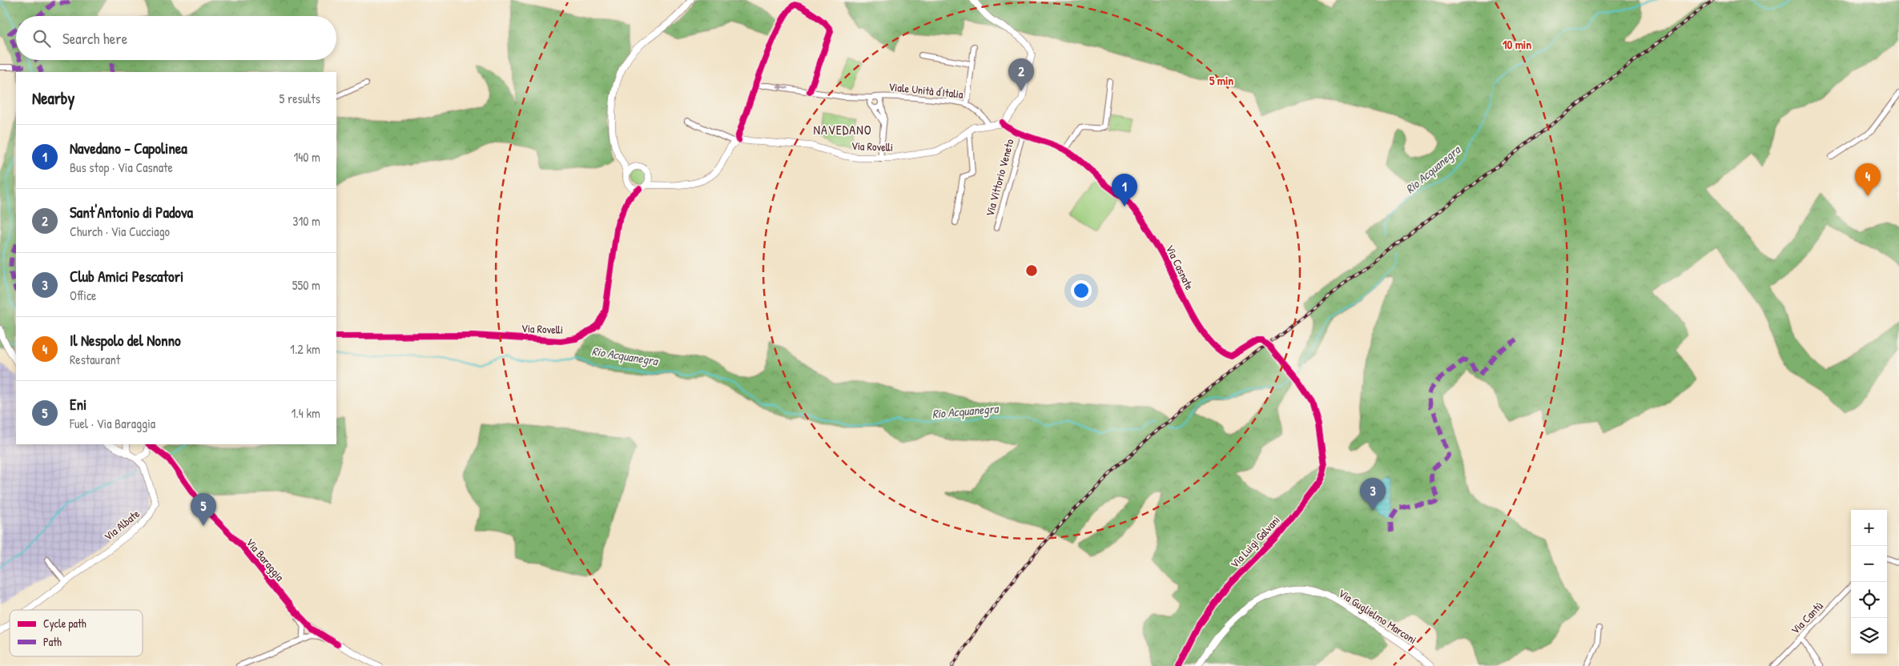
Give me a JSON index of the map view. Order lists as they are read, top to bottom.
{
  "streets": {
    "street": [
      "Viale Unità d'Italia",
      "Via Rovelli",
      "Via Vittorio Veneto",
      "Via Casnate",
      "Via Albate",
      "Via Luigi Galvani",
      "Via Baraggia",
      "Via Guglielmo Marconi",
      "Via Cantù"
    ]
  },
  "crossings": [
    ["Viale Unità d'Italia", "Via Rovelli"],
    ["Via Rovelli", "Via Casnate"],
    ["Via Vittorio Veneto", "Via Casnate"],
    ["Via Casnate", "Via Luigi Galvani"]
  ],
  "districts": ["NAVEDANO"],
  "water": ["Rio Acquanegra"],
  "legend": ["Cycle path", "Path"],
  "page": {
    "search": "Search here",
    "pins": [
      "2",
      "4",
      "1",
      "3",
      "5"
    ],
    "heading": ["Nearby", "5 results"],
    "list": [
      {
        "mark": "1",
        "name": "Navedano - Capolinea",
        "note": "Bus stop · Via Casnate",
        "value": "140 m"
      },
      {
        "mark": "2",
        "name": "Sant'Antonio di Padova",
        "note": "Church · Via Cucciago",
        "value": "310 m"
      },
      {
        "mark": "3",
        "name": "Club Amici Pescatori",
        "note": "Office",
        "value": "550 m"
      },
      {
        "mark": "4",
        "name": "Il Nespolo del Nonno",
        "note": "Restaurant",
        "value": "1.2 km"
      },
      {
        "mark": "5",
        "name": "Eni",
        "note": "Fuel · Via Baraggia",
        "value": "1.4 km"
      }
    ],
    "map_buttons": ["+", "−"]
  },
  "rings": ["10 min", "5 min"]
}
